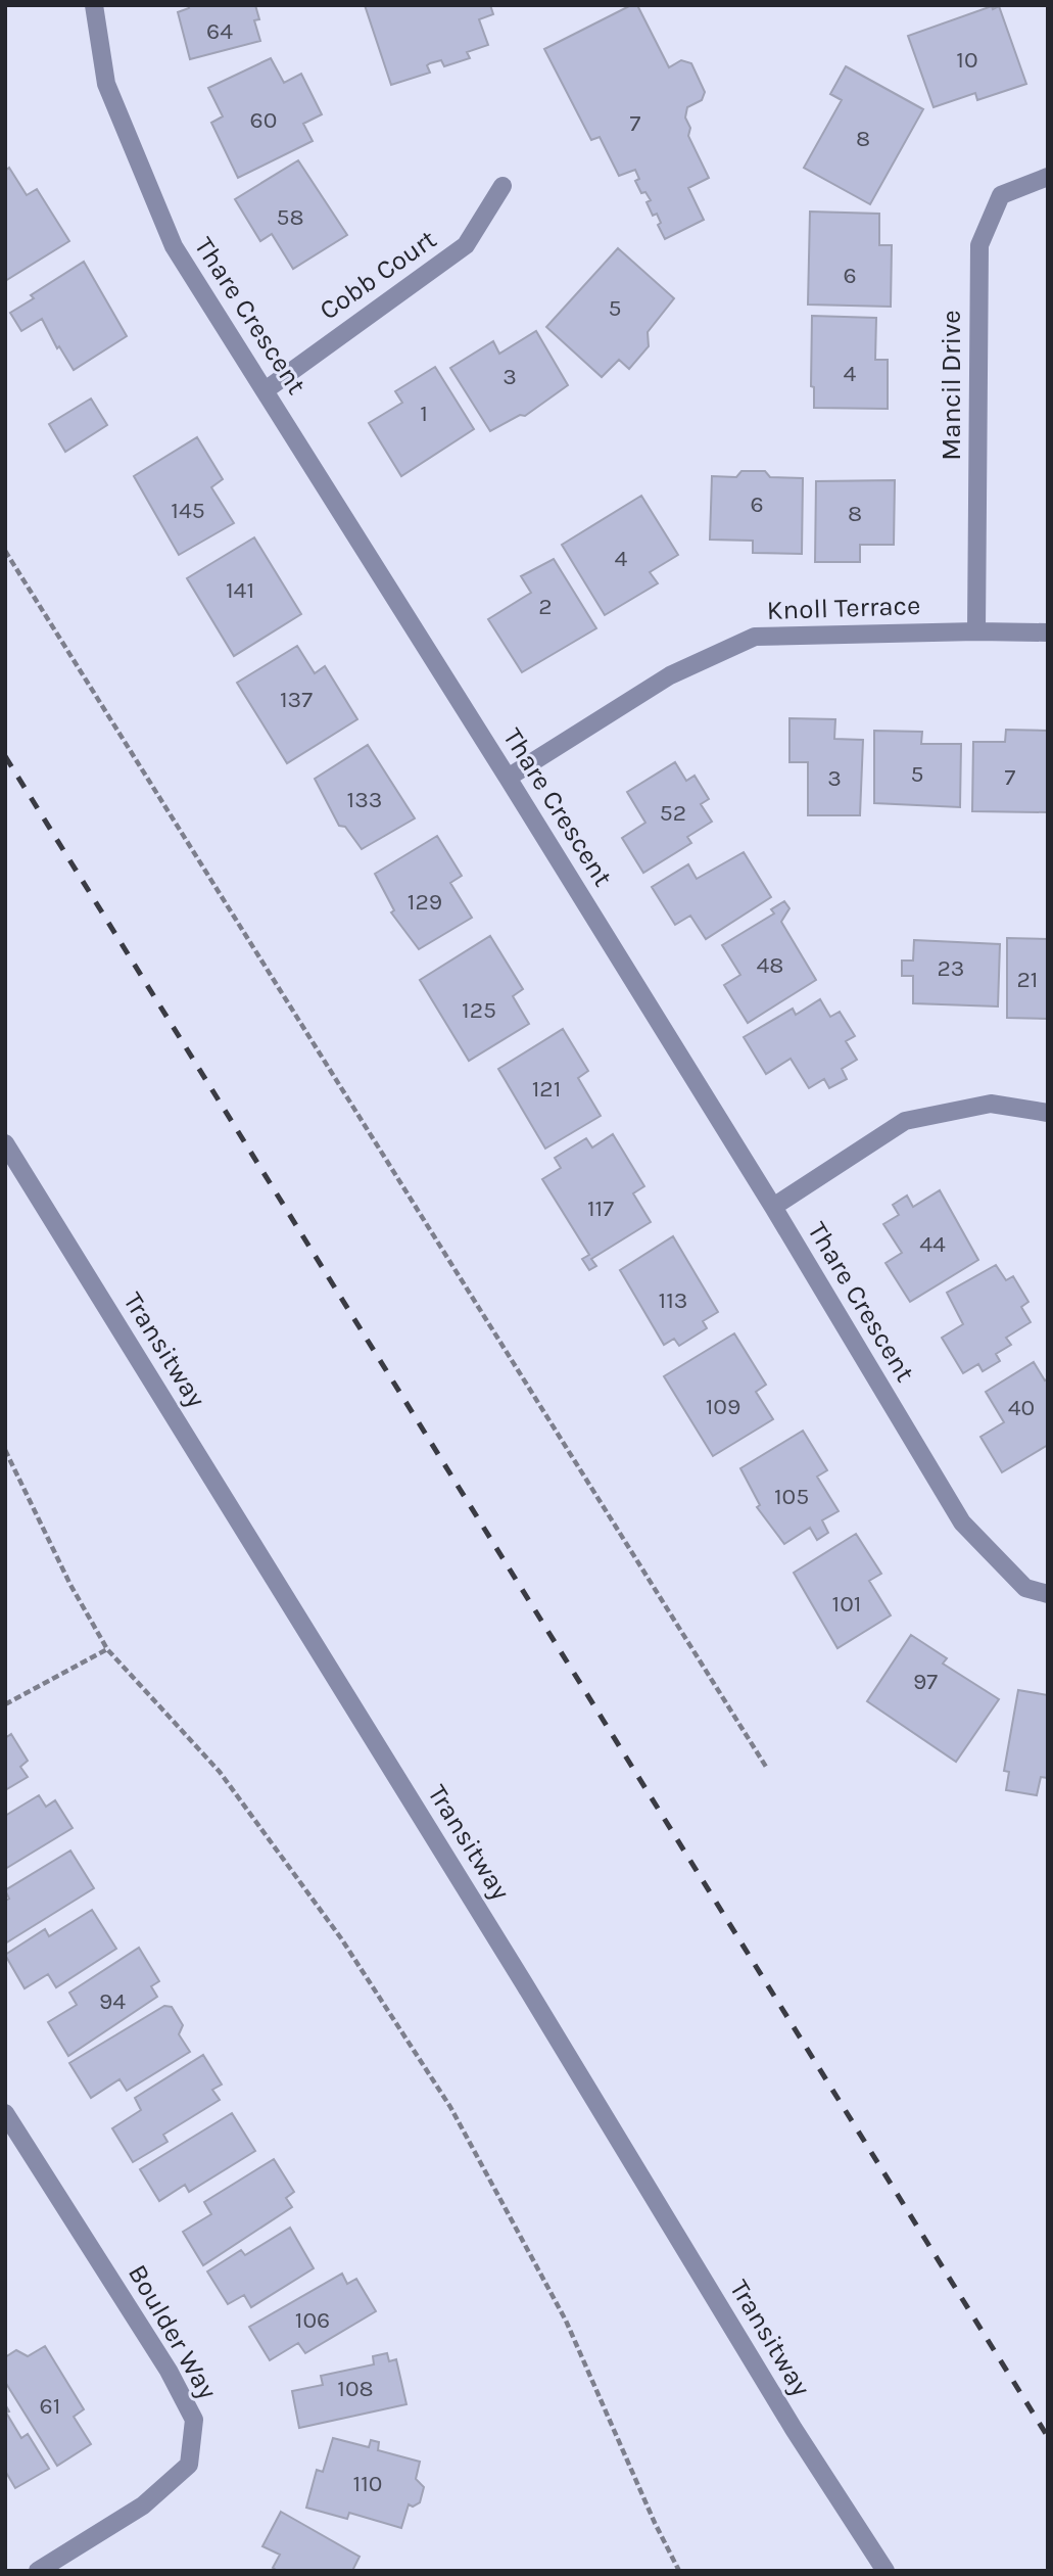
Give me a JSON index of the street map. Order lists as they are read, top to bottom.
{
  "streets": {
    "street": [
      "Cobb Court",
      "Thare Crescent",
      "Mancil Drive",
      "Knoll Terrace",
      "Transitway",
      "Boulder Way"
    ]
  },
  "crossings": [
    ["Cobb Court", "Thare Crescent"],
    ["Thare Crescent", "Knoll Terrace"],
    ["Mancil Drive", "Knoll Terrace"]
  ],
  "house_numbers": [
    "64",
    "10",
    "60",
    "7",
    "8",
    "58",
    "6",
    "5",
    "4",
    "3",
    "1",
    "6",
    "145",
    "8",
    "4",
    "141",
    "2",
    "137",
    "5",
    "7",
    "3",
    "133",
    "52",
    "129",
    "48",
    "23",
    "21",
    "125",
    "121",
    "117",
    "44",
    "113",
    "109",
    "40",
    "105",
    "101",
    "97",
    "94",
    "106",
    "108",
    "61",
    "110"
  ]
}
